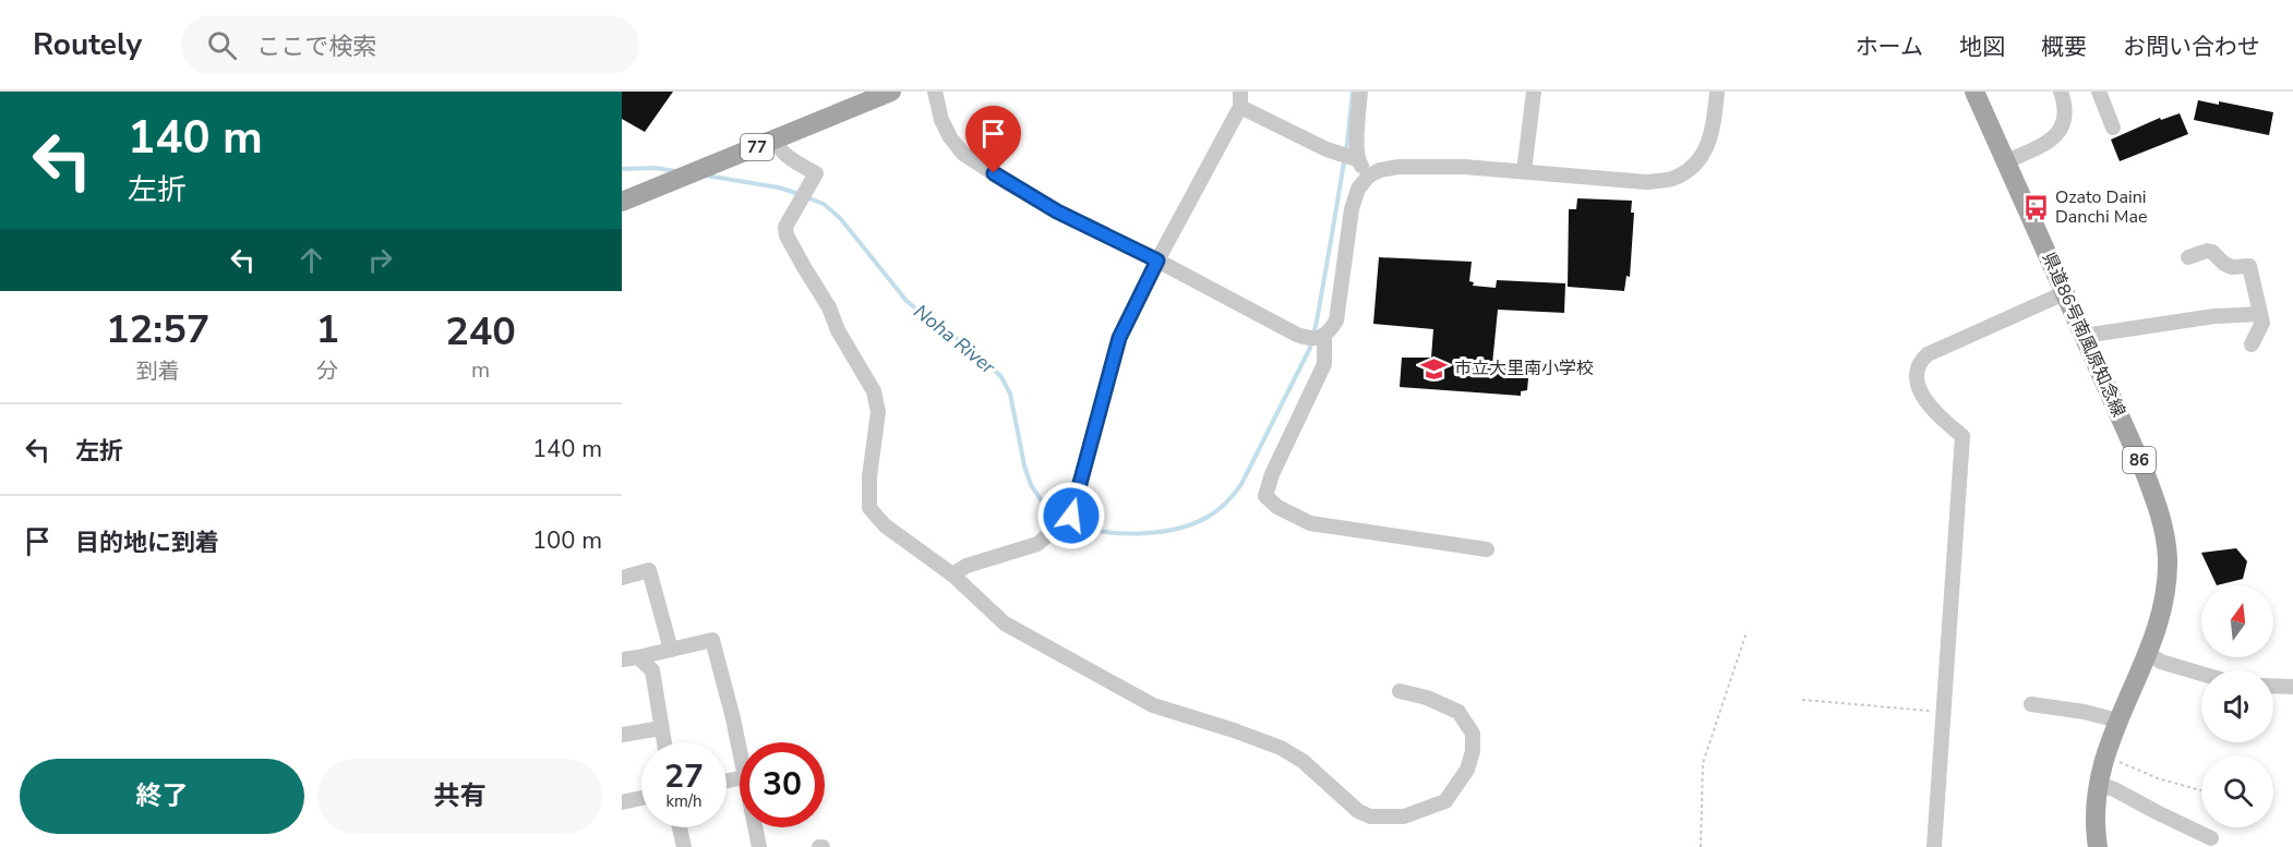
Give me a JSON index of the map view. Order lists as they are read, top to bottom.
{
  "streets": {
    "main road": ["77", "県道86号南風原知念線", "86"]
  },
  "water": ["Noha River"],
  "places": {
    "bus stop": ["Ozato Daini Danchi Mae"],
    "school or university": ["市立大里南小学校"]
  },
  "north": "top",
  "page": {
    "header": "Routely",
    "search": "ここで検索",
    "nav": [
      "ホーム",
      "地図",
      "概要",
      "お問い合わせ"
    ],
    "turn": ["140 m", "左折"],
    "eta": [
      "12:57",
      "到着",
      "1",
      "分",
      "240",
      "m"
    ],
    "list": [
      {
        "name": "左折",
        "value": "140 m"
      },
      {
        "name": "目的地に到着",
        "value": "100 m"
      }
    ],
    "speed": "27 km/h",
    "limit": "30",
    "buttons": ["終了", "共有"]
  }
}
